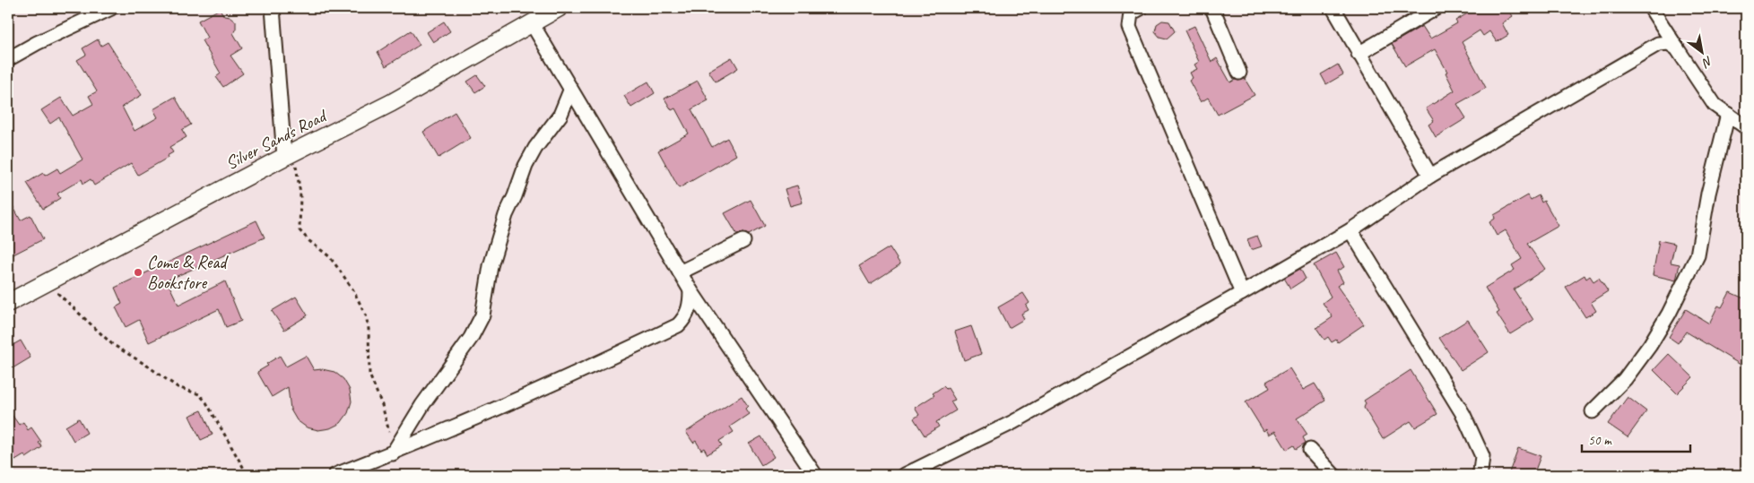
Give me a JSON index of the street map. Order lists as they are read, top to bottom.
{
  "streets": {
    "street": ["Silver Sands Road"]
  },
  "places": ["Come & Read Bookstore"],
  "scale_bar": "50 m",
  "north": "bottom right"
}
